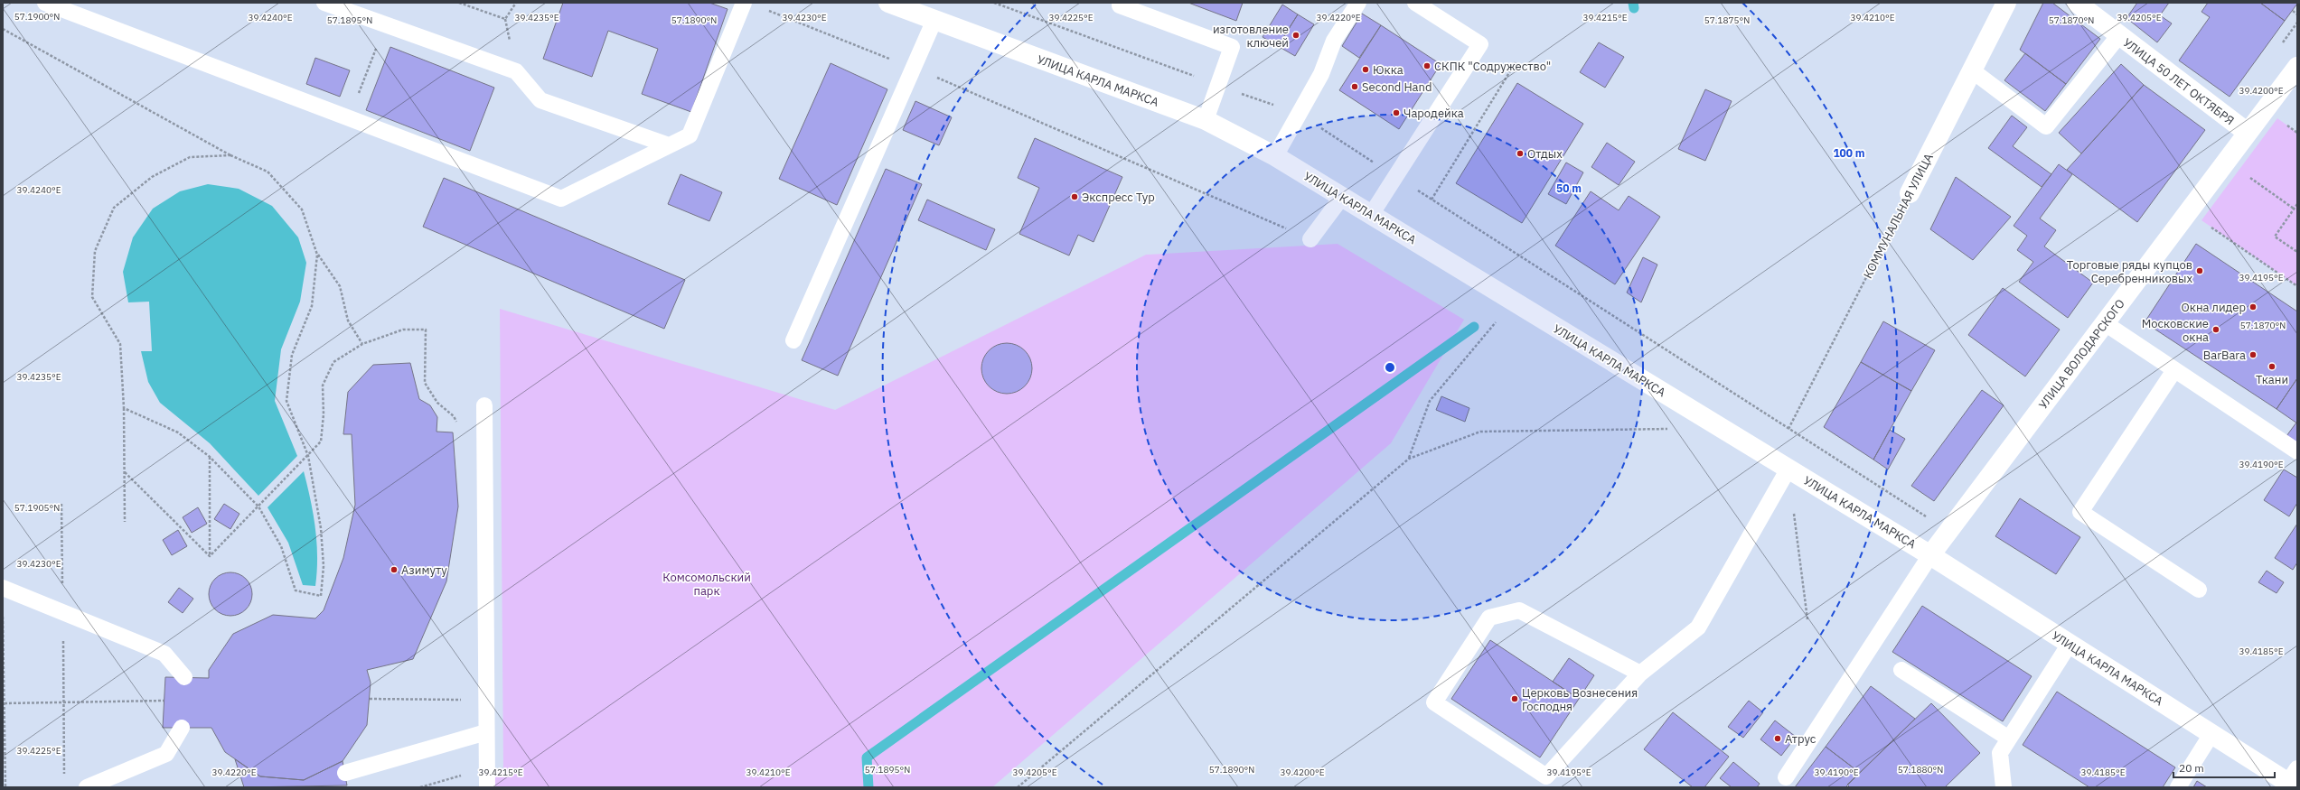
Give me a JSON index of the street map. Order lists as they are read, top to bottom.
{
  "streets": {
    "street": [
      "УЛИЦА КАРЛА МАРКСА",
      "УЛИЦА 50 ЛЕТ ОКТЯБРЯ",
      "КОММУНАЛЬНАЯ УЛИЦА",
      "УЛИЦА ВОЛОДАРСКОГО"
    ]
  },
  "crossings": [
    ["УЛИЦА КАРЛА МАРКСА", "УЛИЦА ВОЛОДАРСКОГО"],
    ["УЛИЦА 50 ЛЕТ ОКТЯБРЯ", "УЛИЦА ВОЛОДАРСКОГО"]
  ],
  "parks": ["Комсомольский парк"],
  "places": [
    "изготовление ключей",
    "СКПК \"Содружество\"",
    "Юкка",
    "Second Hand",
    "Чародейка",
    "Отдых",
    "Экспресс Тур",
    "Торговые ряды купцов Серебренниковых",
    "Окна лидер",
    "Московские окна",
    "BarBara",
    "Ткани",
    "Азимуту",
    "Церковь Вознесения Господня",
    "Атрус"
  ],
  "scale_bar": "20 m",
  "coordinates": [
    "57.1900°N",
    "39.4240°E",
    "39.4235°E",
    "39.4230°E",
    "39.4225°E",
    "39.4220°E",
    "39.4215°E",
    "39.4210°E",
    "39.4205°E",
    "57.1870°N",
    "57.1895°N",
    "57.1890°N",
    "57.1875°N",
    "39.4200°E",
    "39.4195°E",
    "39.4190°E",
    "57.1905°N",
    "39.4185°E",
    "57.1880°N"
  ],
  "rings": ["100 m", "50 m"]
}
